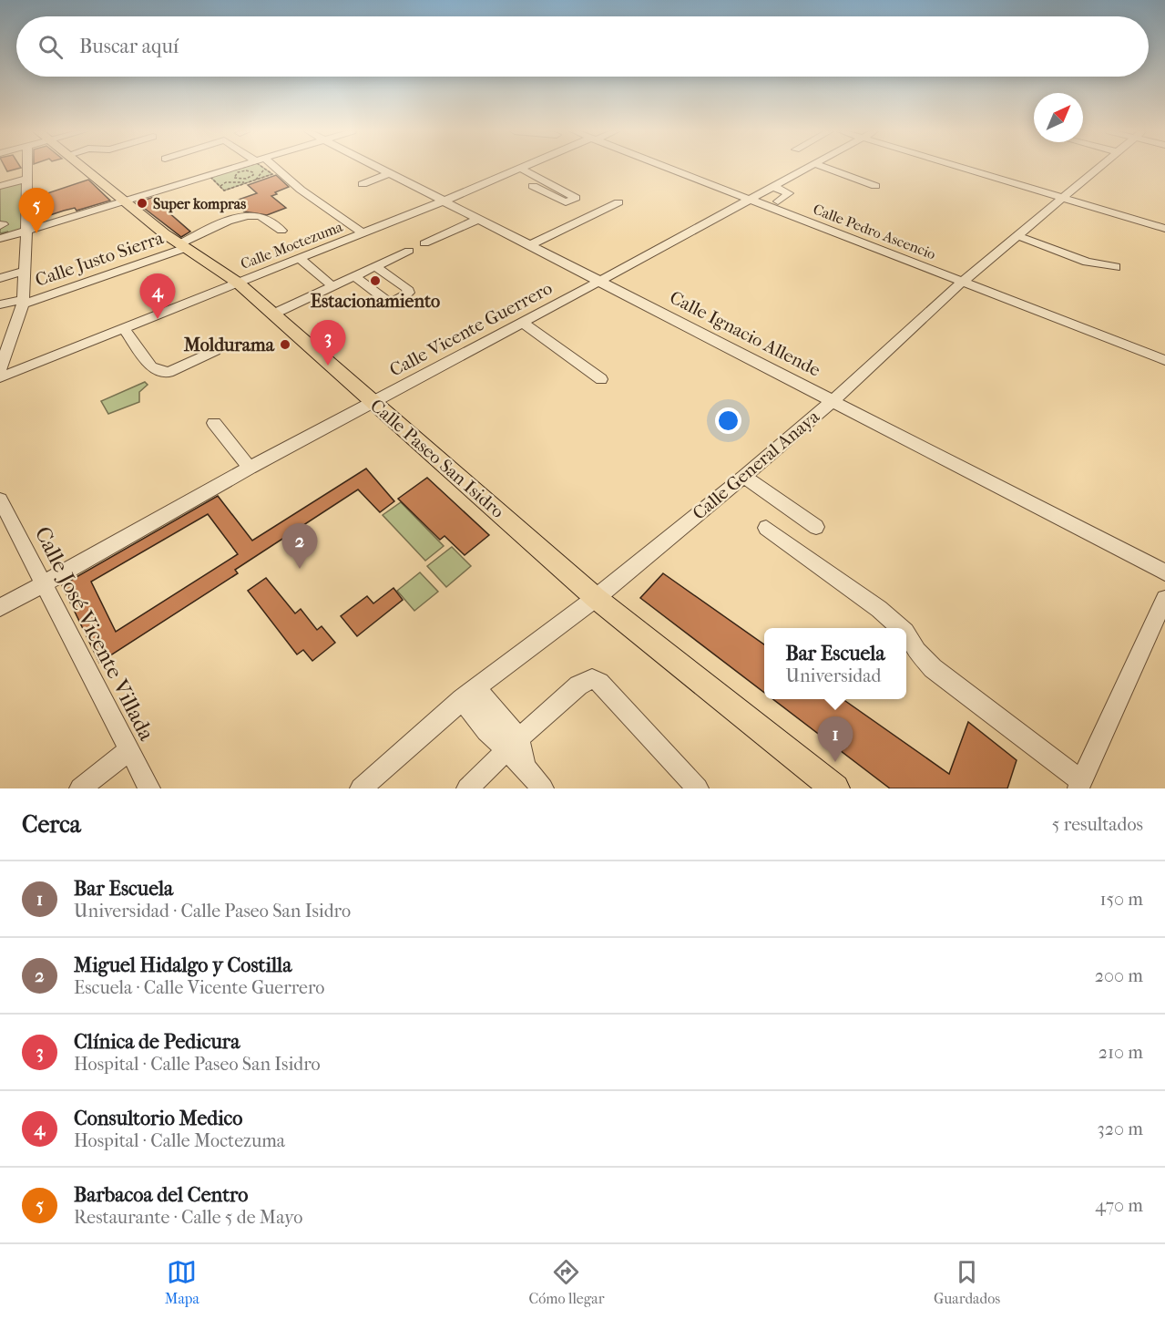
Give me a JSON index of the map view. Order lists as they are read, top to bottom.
{
  "streets": {
    "main road": ["Calle Paseo San Isidro"],
    "street": [
      "Calle Pedro Ascencio",
      "Calle Moctezuma",
      "Calle Justo Sierra",
      "Calle Vicente Guerrero",
      "Calle Ignacio Allende",
      "Calle General Anaya",
      "Calle José Vicente Villada"
    ]
  },
  "crossings": [
    ["Calle Pedro Ascencio", "Calle Vicente Guerrero"],
    ["Calle Pedro Ascencio", "Calle General Anaya"],
    ["Calle Moctezuma", "Calle Ignacio Allende"],
    ["Calle Moctezuma", "Calle Paseo San Isidro"],
    ["Calle Justo Sierra", "Calle Paseo San Isidro"],
    ["Calle Vicente Guerrero", "Calle Ignacio Allende"],
    ["Calle Vicente Guerrero", "Calle Paseo San Isidro"],
    ["Calle Vicente Guerrero", "Calle José Vicente Villada"],
    ["Calle Ignacio Allende", "Calle General Anaya"],
    ["Calle Paseo San Isidro", "Calle General Anaya"]
  ],
  "places": ["Super kompras", "Estacionamiento", "Moldurama"],
  "north": "top right",
  "page": {
    "search": "Buscar aquí",
    "pins": [
      "5",
      "4",
      "3",
      "2",
      "1"
    ],
    "popup": ["Bar Escuela", "Universidad"],
    "heading": ["Cerca", "5 resultados"],
    "list": [
      {
        "mark": "1",
        "name": "Bar Escuela",
        "note": "Universidad · Calle Paseo San Isidro",
        "value": "150 m"
      },
      {
        "mark": "2",
        "name": "Miguel Hidalgo y Costilla",
        "note": "Escuela · Calle Vicente Guerrero",
        "value": "200 m"
      },
      {
        "mark": "3",
        "name": "Clínica de Pedicura",
        "note": "Hospital · Calle Paseo San Isidro",
        "value": "210 m"
      },
      {
        "mark": "4",
        "name": "Consultorio Medico",
        "note": "Hospital · Calle Moctezuma",
        "value": "320 m"
      },
      {
        "mark": "5",
        "name": "Barbacoa del Centro",
        "note": "Restaurante · Calle 5 de Mayo",
        "value": "470 m"
      }
    ],
    "nav": ["Mapa", "Cómo llegar", "Guardados"]
  }
}
